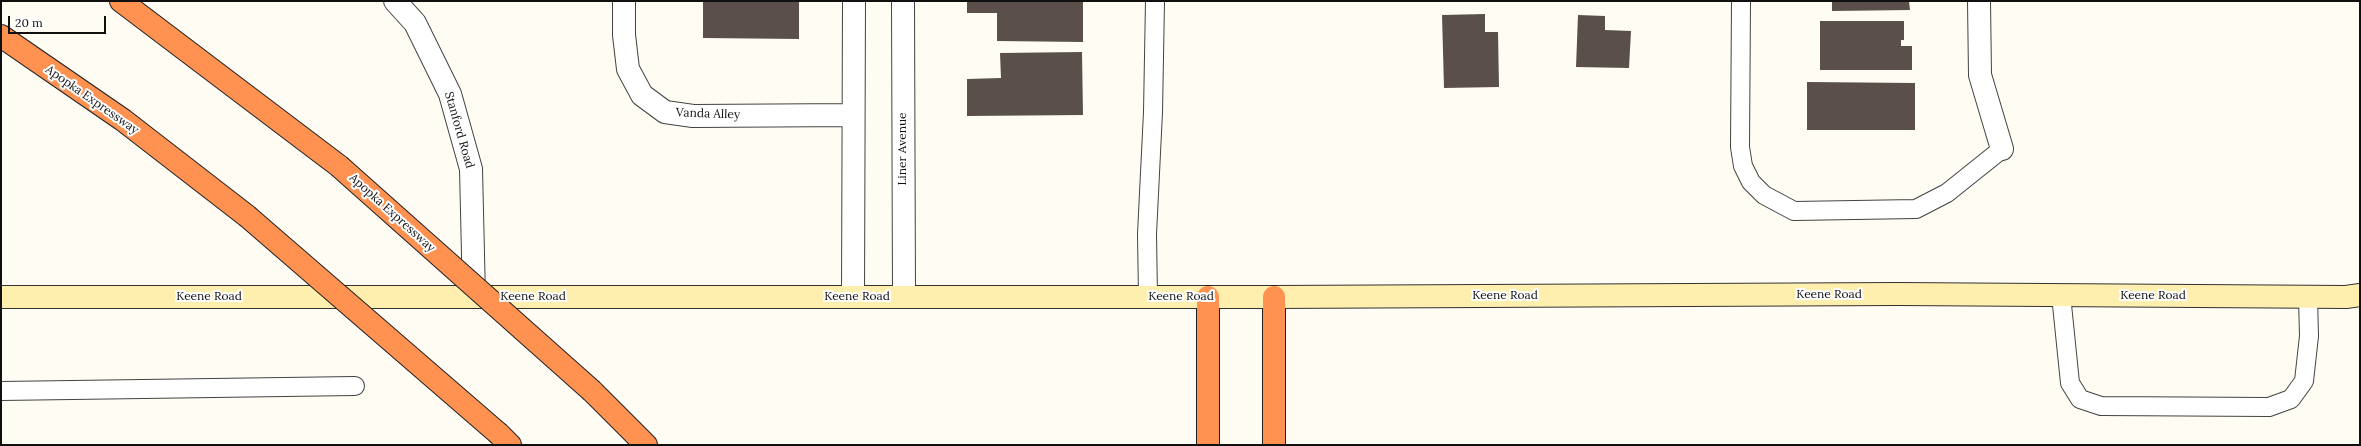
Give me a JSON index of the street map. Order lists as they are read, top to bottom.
{
  "streets": {
    "highway": ["Apopka Expressway"],
    "main road": ["Keene Road"],
    "street": ["Vanda Alley", "Stanford Road", "Liner Avenue"]
  },
  "crossings": [
    ["Stanford Road", "Keene Road"],
    ["Liner Avenue", "Keene Road"]
  ],
  "scale_bar": "20 m"
}
